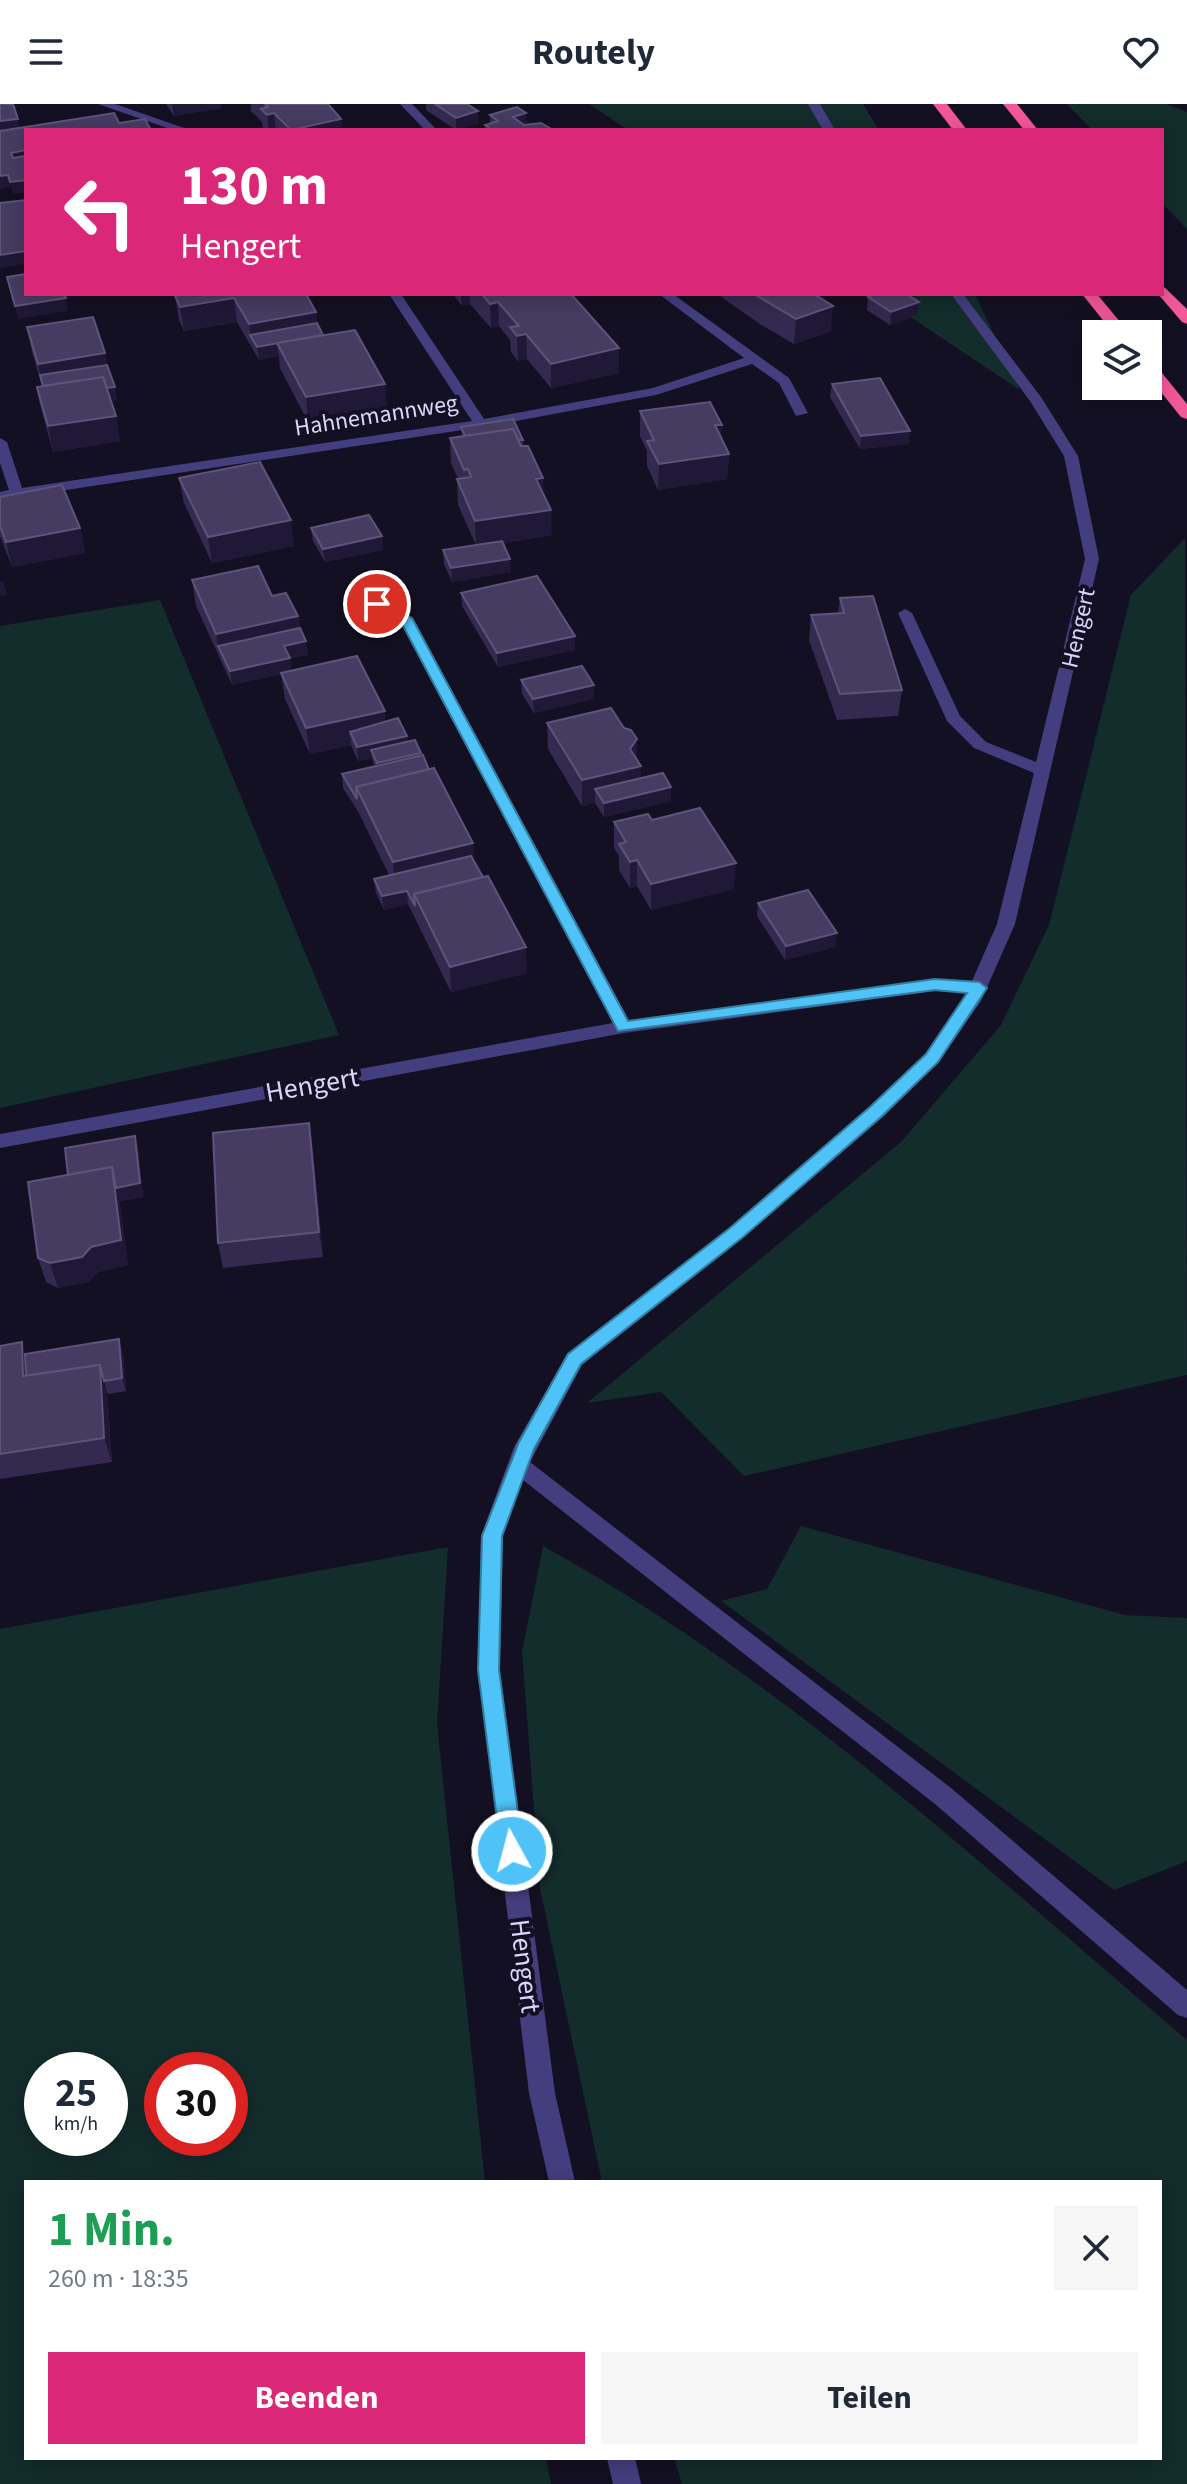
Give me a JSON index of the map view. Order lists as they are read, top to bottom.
{
  "streets": {
    "street": ["Hahnemannweg", "Hengert"]
  },
  "page": {
    "header": "Routely",
    "turn": ["130 m", "Hengert"],
    "speed": "25 km/h",
    "limit": "30",
    "heading": ["1 Min.", "260 m · 18:35"],
    "buttons": ["Beenden", "Teilen"]
  }
}
